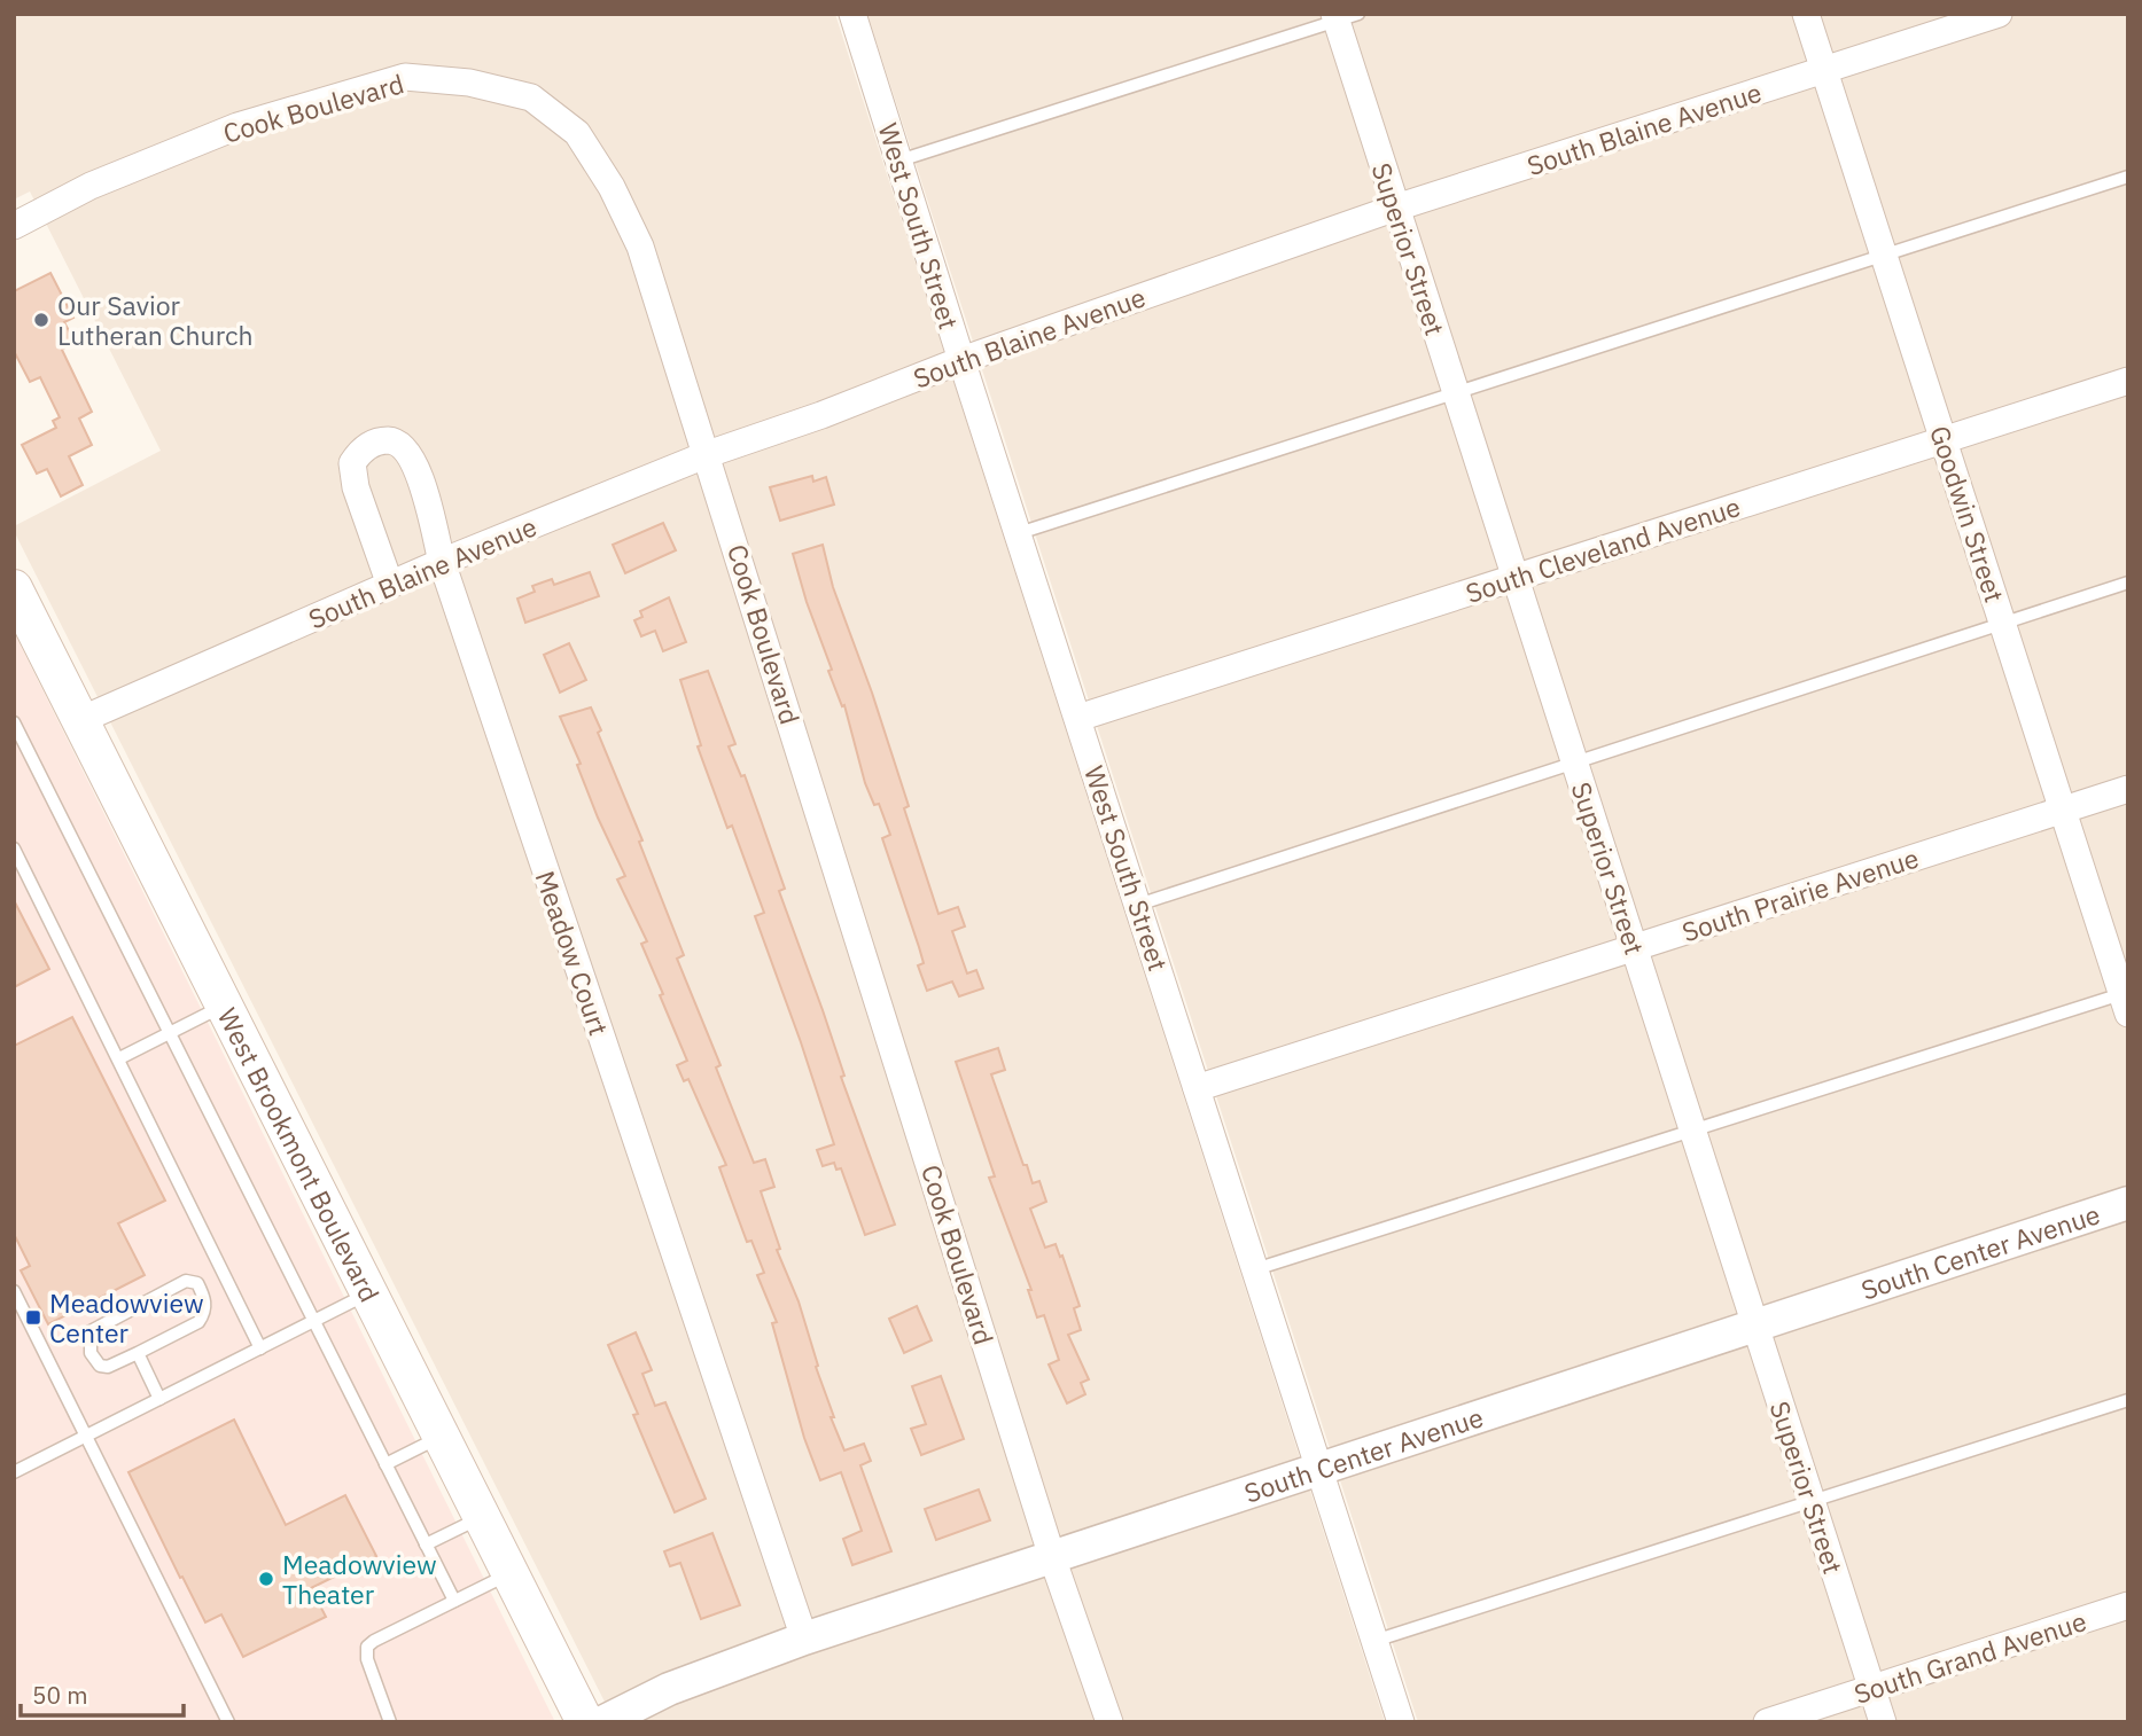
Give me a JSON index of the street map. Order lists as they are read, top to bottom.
{
  "streets": {
    "main road": ["West Brookmont Boulevard"],
    "street": [
      "Cook Boulevard",
      "South Blaine Avenue",
      "West South Street",
      "Superior Street",
      "Goodwin Street",
      "South Cleveland Avenue",
      "South Prairie Avenue",
      "Meadow Court",
      "South Center Avenue",
      "South Grand Avenue"
    ]
  },
  "crossings": [
    ["Cook Boulevard", "South Blaine Avenue"],
    ["Cook Boulevard", "South Center Avenue"],
    ["South Blaine Avenue", "West South Street"],
    ["South Blaine Avenue", "Superior Street"],
    ["South Blaine Avenue", "Goodwin Street"],
    ["South Blaine Avenue", "Meadow Court"],
    ["South Blaine Avenue", "West Brookmont Boulevard"],
    ["West South Street", "South Cleveland Avenue"],
    ["West South Street", "South Prairie Avenue"],
    ["West South Street", "South Center Avenue"],
    ["Superior Street", "South Cleveland Avenue"],
    ["Superior Street", "South Prairie Avenue"],
    ["Superior Street", "South Center Avenue"],
    ["Superior Street", "South Grand Avenue"],
    ["Goodwin Street", "South Cleveland Avenue"],
    ["Goodwin Street", "South Prairie Avenue"],
    ["Meadow Court", "South Center Avenue"]
  ],
  "places": {
    "other": ["Our Savior Lutheran Church", "Meadowview Theater"],
    "transit": ["Meadowview Center"]
  },
  "scale_bar": "50 m"
}
